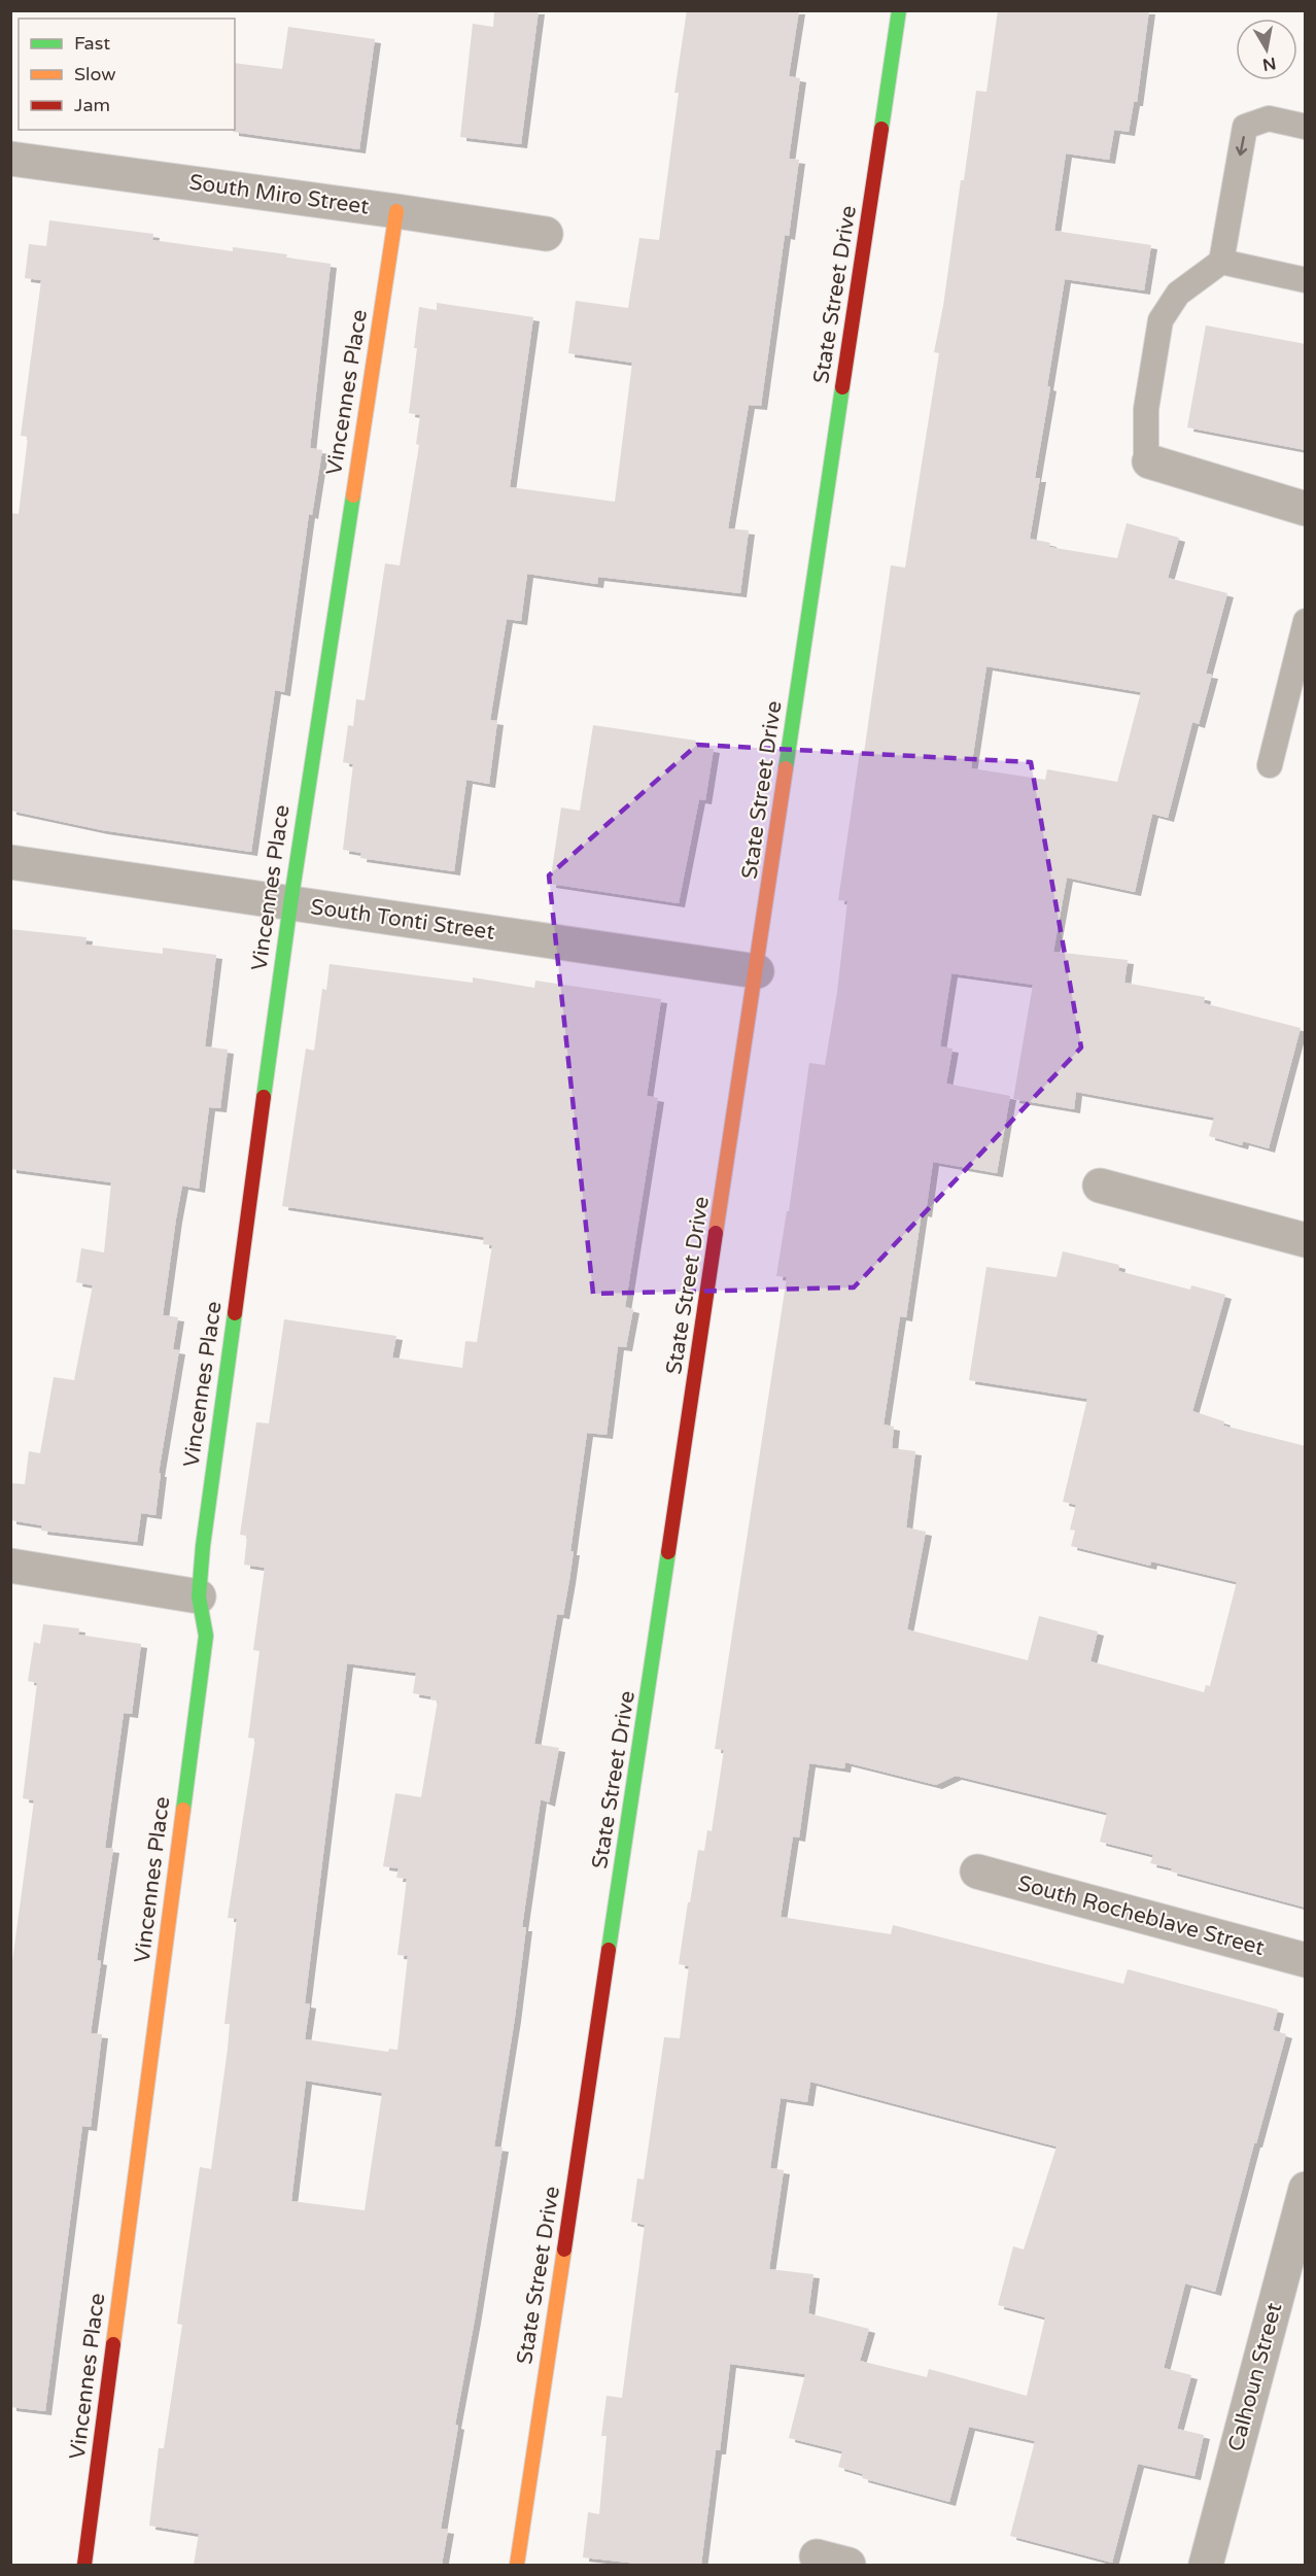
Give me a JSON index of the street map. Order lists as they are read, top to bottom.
{
  "streets": {
    "street": [
      "South Miro Street",
      "State Street Drive",
      "Vincennes Place",
      "South Tonti Street",
      "South Rocheblave Street",
      "Calhoun Street"
    ]
  },
  "crossings": [
    ["South Miro Street", "Vincennes Place"],
    ["State Street Drive", "South Tonti Street"],
    ["Vincennes Place", "South Tonti Street"]
  ],
  "legend": ["Fast", "Slow", "Jam"],
  "north": "bottom"
}
